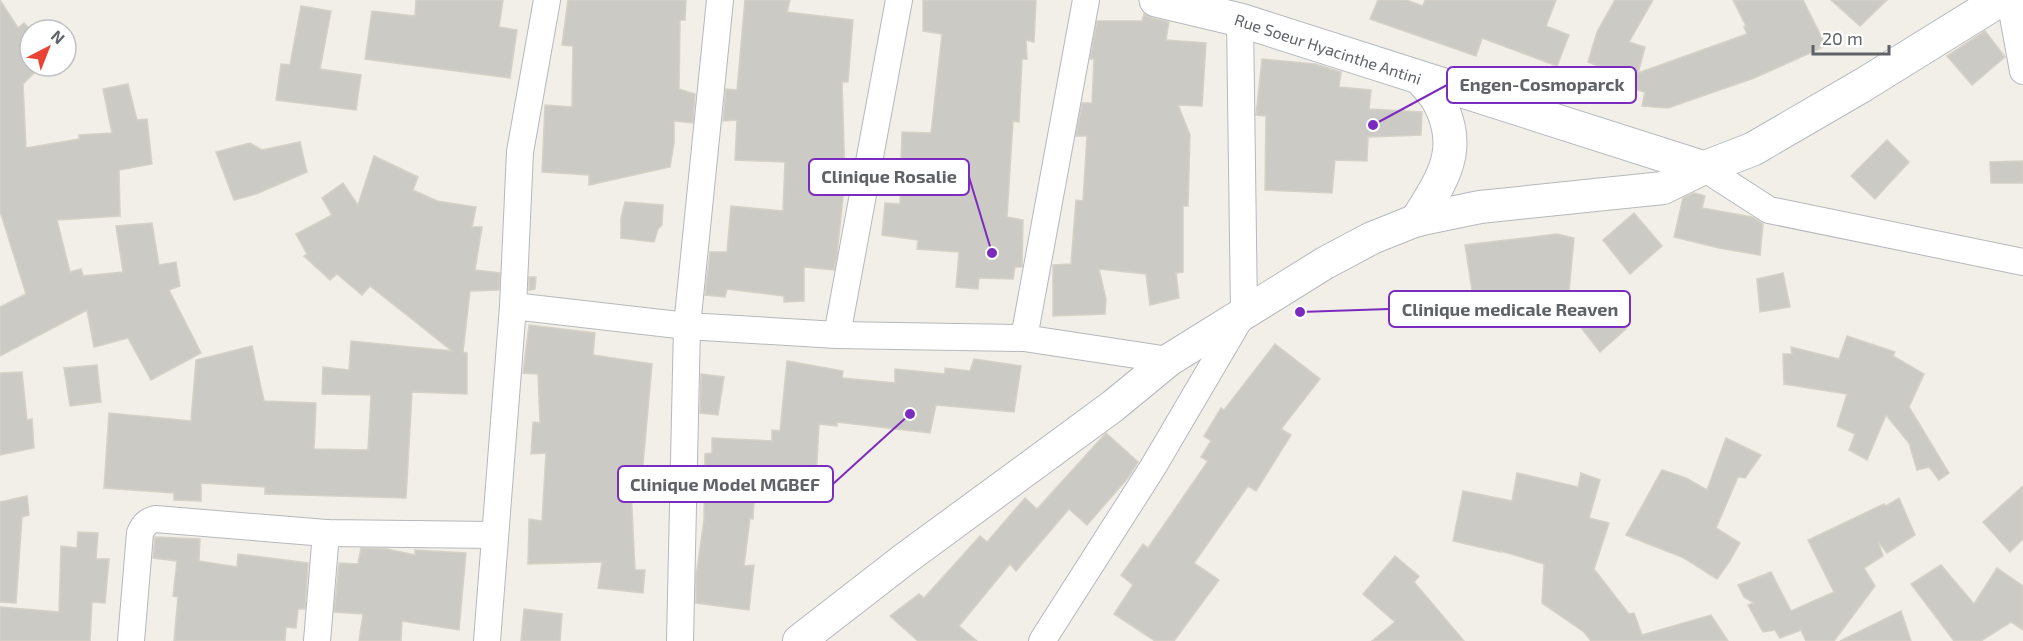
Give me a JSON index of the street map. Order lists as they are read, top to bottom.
{
  "streets": {
    "main road": ["Rue Soeur Hyacinthe Antini"]
  },
  "places": [
    "Engen-Cosmoparck",
    "Clinique Rosalie",
    "Clinique medicale Reaven",
    "Clinique Model MGBEF"
  ],
  "scale_bar": "20 m",
  "north": "top right"
}
